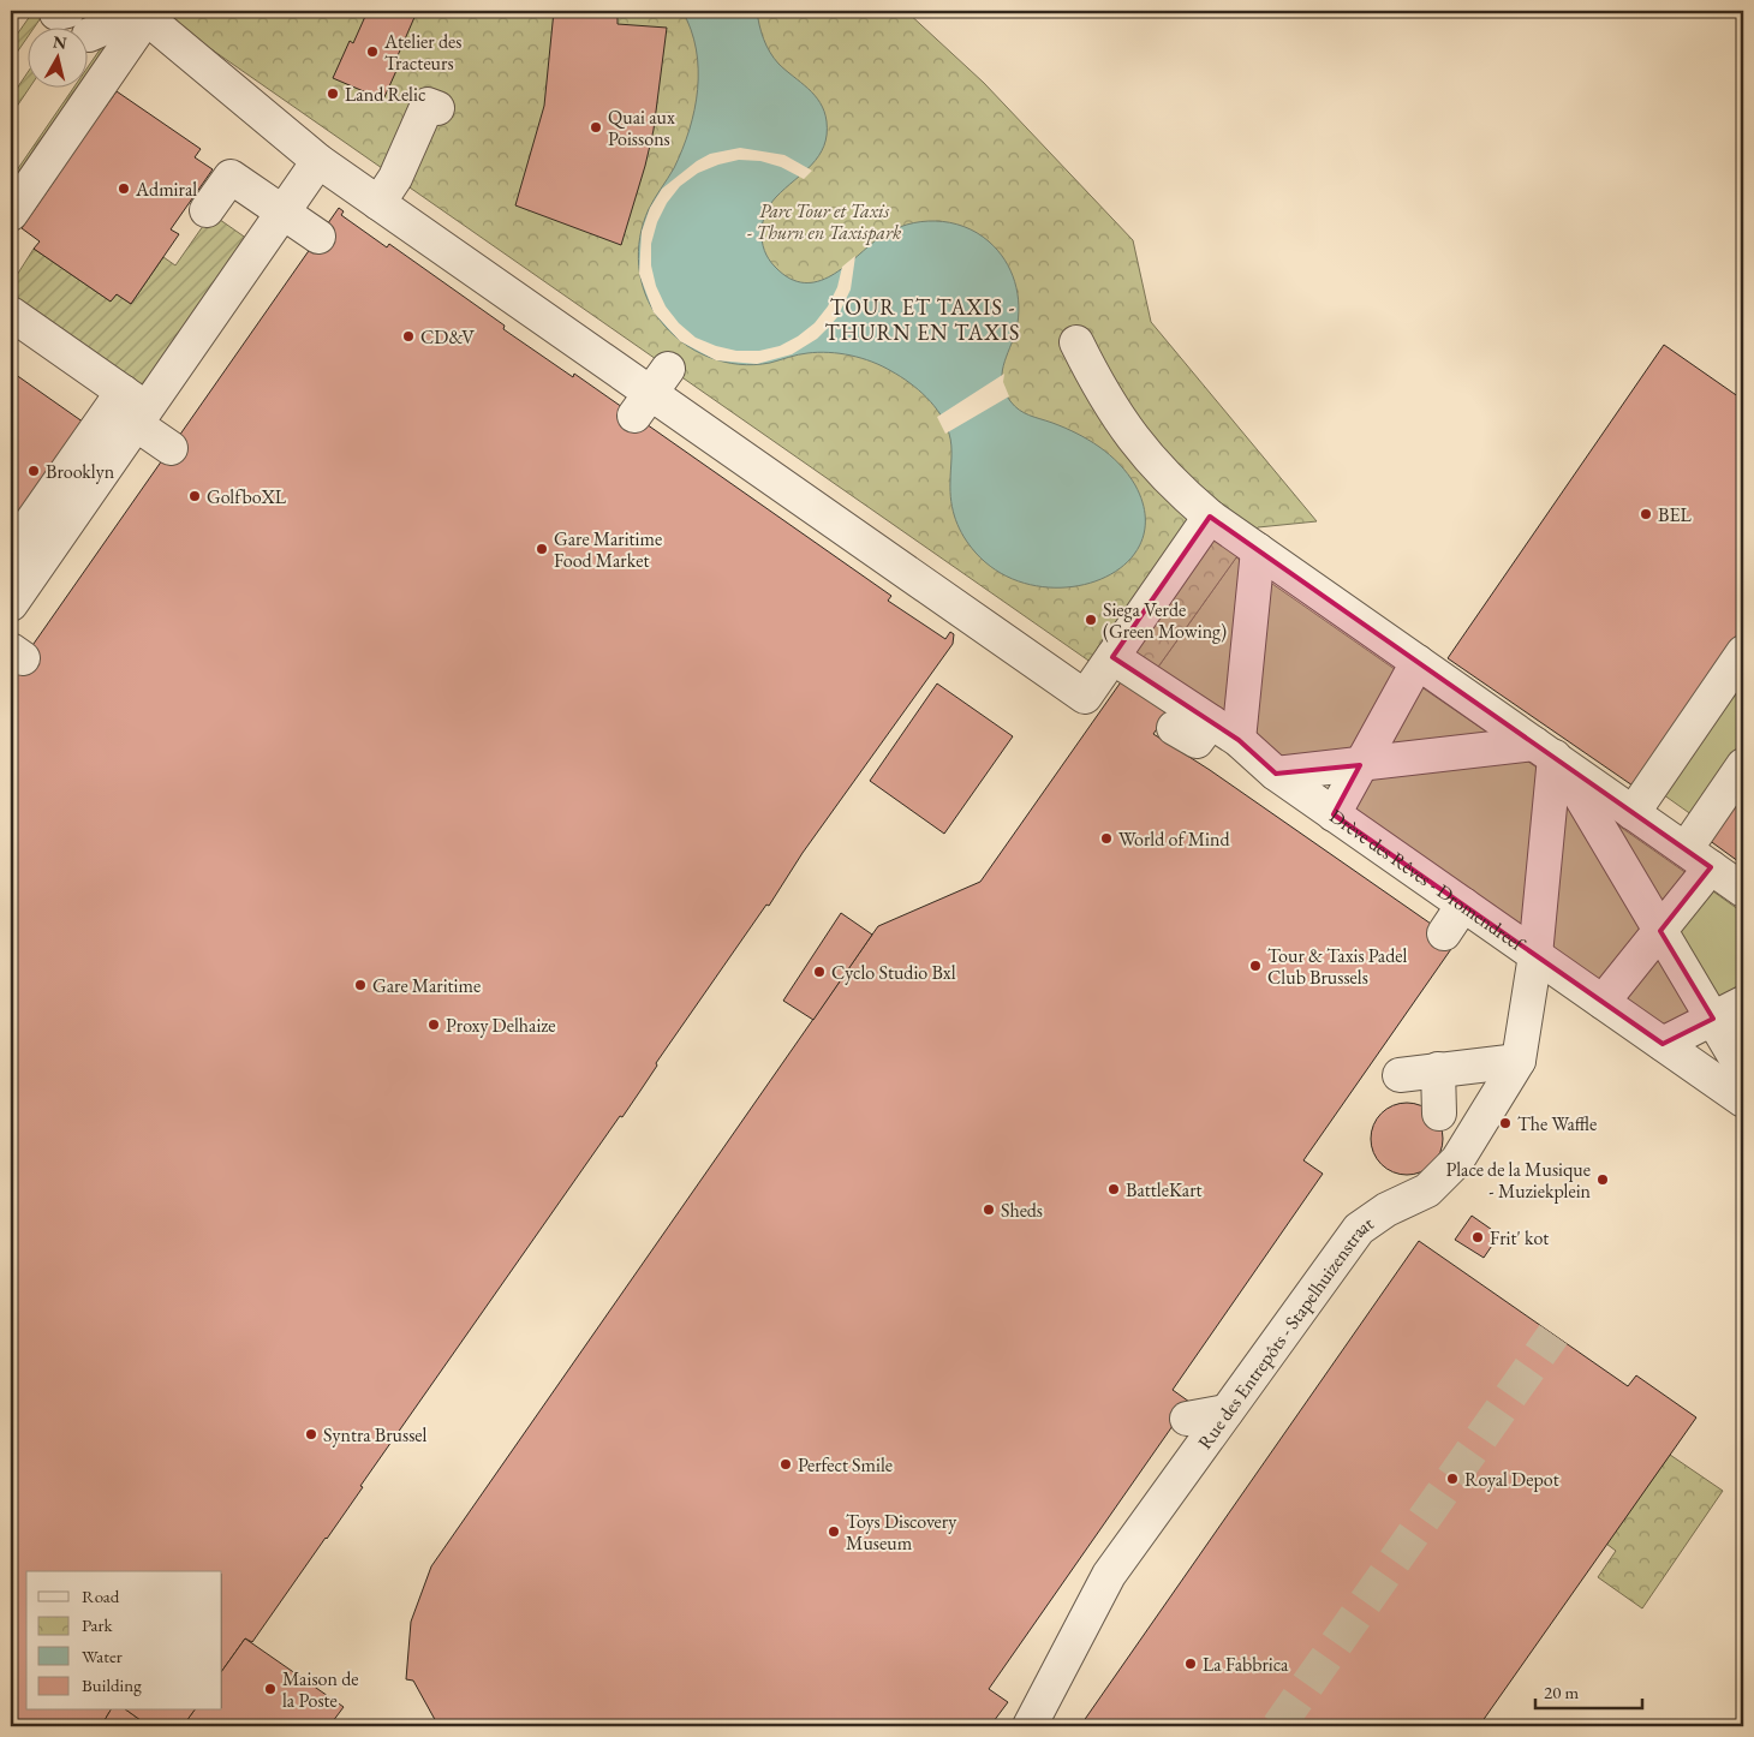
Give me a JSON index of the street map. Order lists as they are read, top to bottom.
{
  "streets": {
    "street": ["Drève des Rêves - Dromendreef", "Rue des Entrepôts - Stapelhuizenstraat"]
  },
  "crossings": [
    ["Drève des Rêves - Dromendreef", "Rue des Entrepôts - Stapelhuizenstraat"]
  ],
  "districts": ["TOUR ET TAXIS - THURN EN TAXIS"],
  "parks": ["Parc Tour et Taxis - Thurn en Taxispark"],
  "places": [
    "Atelier des Tracteurs",
    "Land Relic",
    "Quai aux Poissons",
    "Admiral",
    "CD&V",
    "Brooklyn",
    "GolfboXL",
    "BEL",
    "Gare Maritime Food Market",
    "Siega Verde (Green Mowing)",
    "World of Mind",
    "Tour & Taxis Padel Club Brussels",
    "Cyclo Studio Bxl",
    "Gare Maritime",
    "Proxy Delhaize",
    "The Waffle",
    "Place de la Musique - Muziekplein",
    "BattleKart",
    "Sheds",
    "Frit' kot",
    "Syntra Brussel",
    "Perfect Smile",
    "Royal Depot",
    "Toys Discovery Museum",
    "La Fabbrica",
    "Maison de la Poste"
  ],
  "legend": [
    "Road",
    "Park",
    "Water",
    "Building"
  ],
  "scale_bar": "20 m",
  "north": "top"
}
